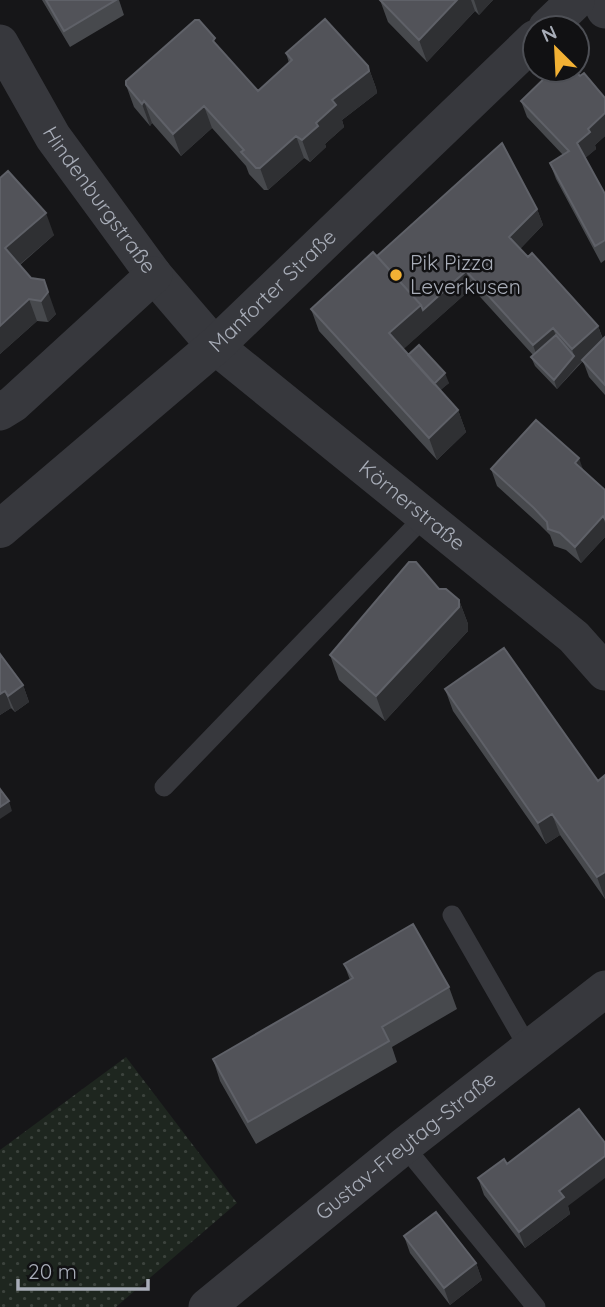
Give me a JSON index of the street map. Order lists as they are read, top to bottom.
{
  "streets": {
    "street": [
      "Hindenburgstraße",
      "Manforter Straße",
      "Körnerstraße",
      "Gustav-Freytag-Straße"
    ]
  },
  "crossings": [
    ["Hindenburgstraße", "Manforter Straße"],
    ["Hindenburgstraße", "Körnerstraße"],
    ["Manforter Straße", "Körnerstraße"]
  ],
  "places": ["Pik Pizza Leverkusen"],
  "scale_bar": "20 m",
  "north": "top left"
}
